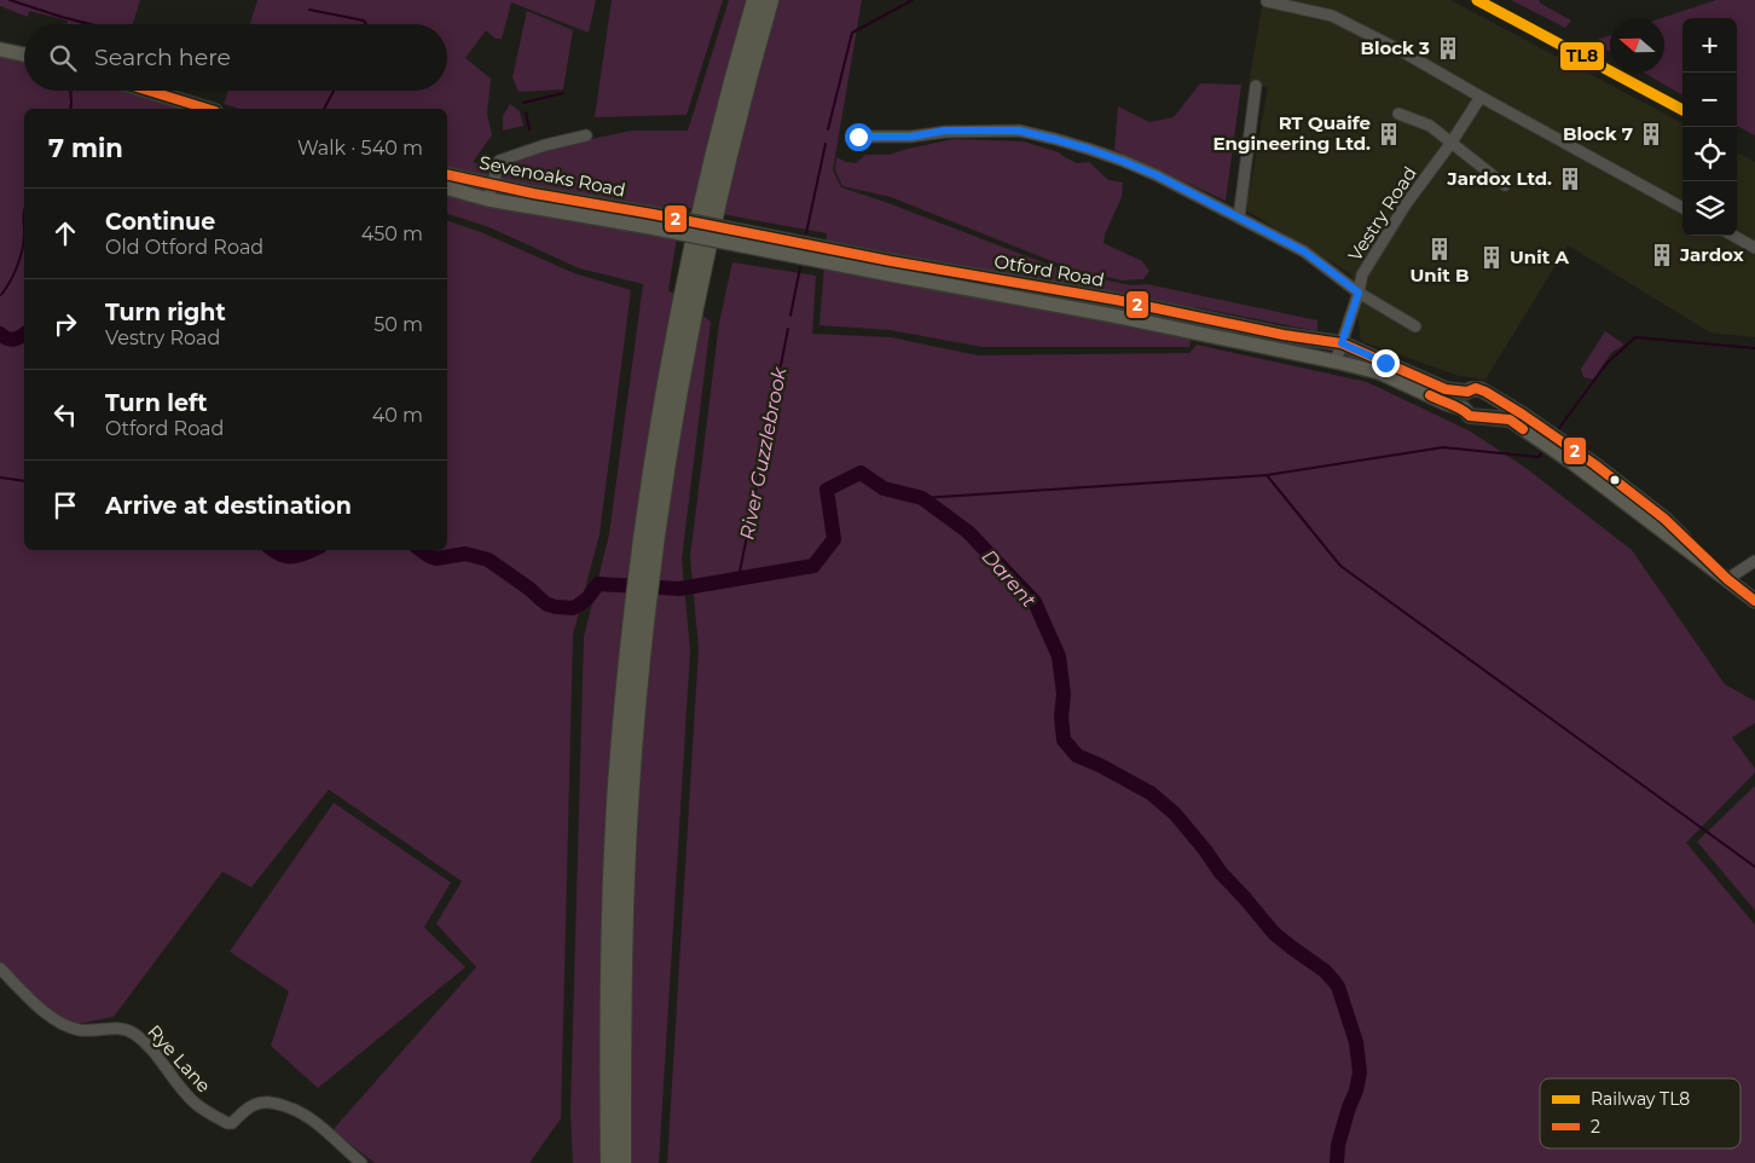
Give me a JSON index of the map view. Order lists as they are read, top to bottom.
{
  "streets": {
    "main road": ["Sevenoaks Road", "Otford Road"],
    "street": ["Vestry Road", "Rye Lane"]
  },
  "crossings": [
    ["Sevenoaks Road", "Otford Road"],
    ["Vestry Road", "Otford Road"]
  ],
  "water": ["River Guzzlebrook", "Darent"],
  "places": {
    "building": [
      "Block 3",
      "RT Quaife Engineering Ltd.",
      "Block 7",
      "Jardox Ltd.",
      "Unit B",
      "Jardox",
      "Unit A"
    ]
  },
  "lines": ["rail line TL8", "transit line 2"],
  "legend": ["Railway TL8", "2"],
  "north": "left",
  "page": {
    "map_buttons": ["+", "−"],
    "search": "Search here",
    "heading": ["7 min", "Walk · 540 m"],
    "list": [
      ["Continue", "Old Otford Road", "450 m"],
      ["Turn right", "Vestry Road", "50 m"],
      ["Turn left", "Otford Road", "40 m"],
      "Arrive at destination"
    ]
  }
}
